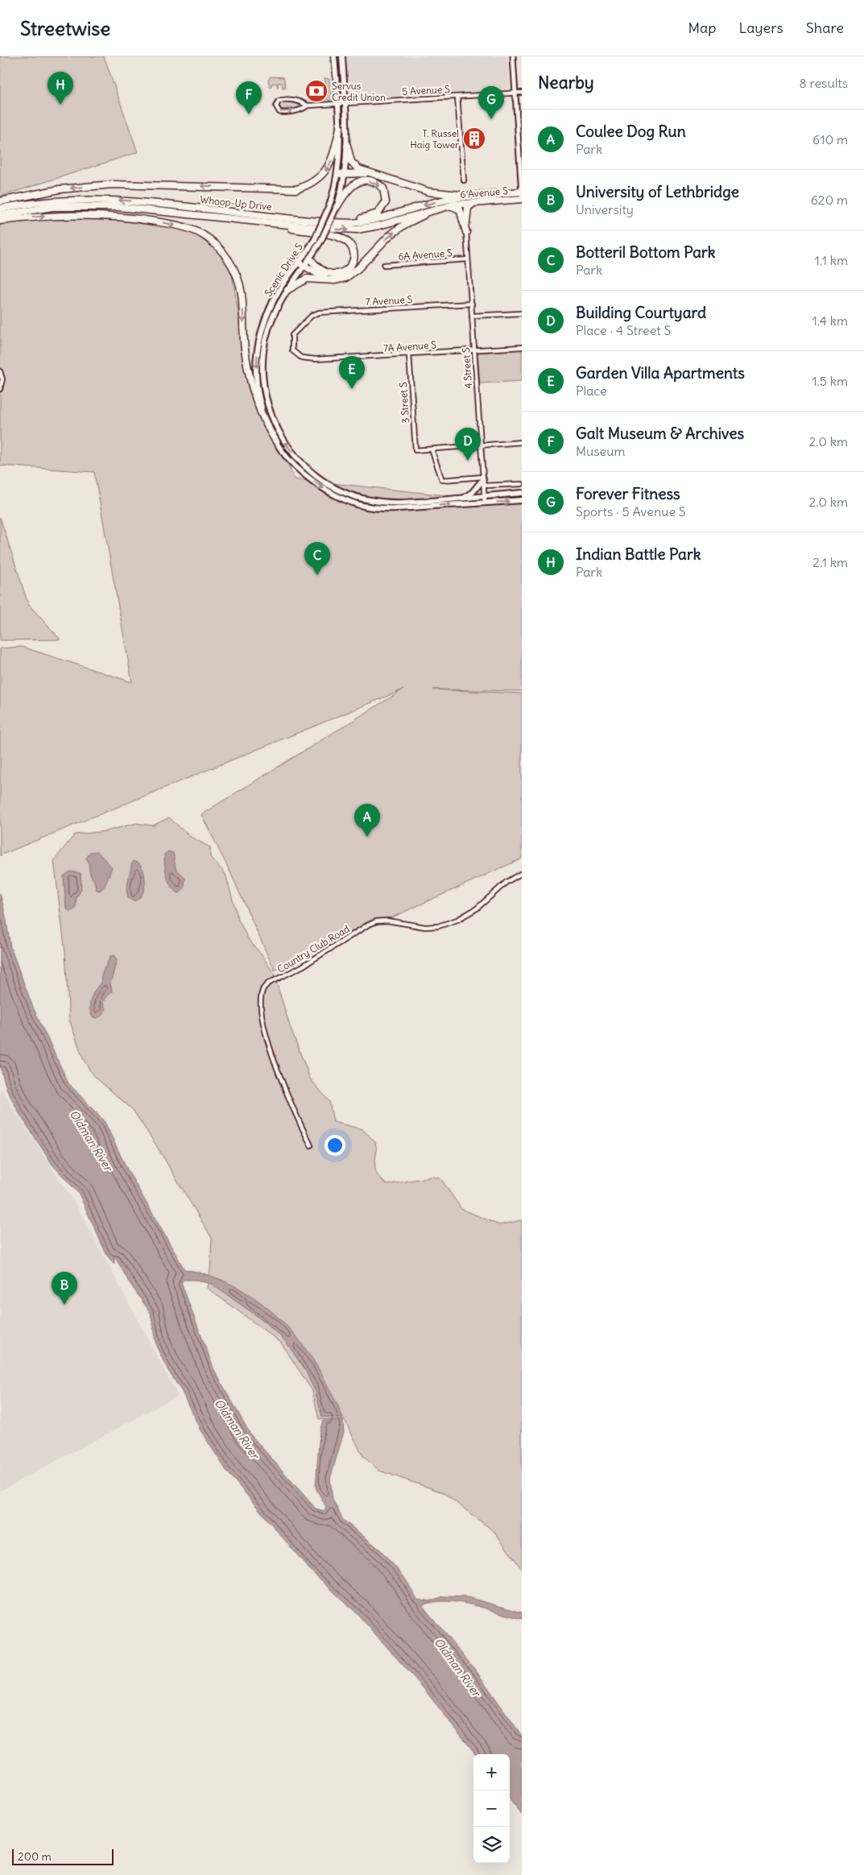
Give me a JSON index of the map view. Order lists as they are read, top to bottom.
{
  "streets": {
    "highway": ["6 Avenue S", "Whoop-Up Drive"],
    "main road": ["Scenic Drive S"],
    "street": [
      "5 Avenue S",
      "6A Avenue S",
      "7 Avenue S",
      "7A Avenue S",
      "4 Street S",
      "3 Street S",
      "Country Club Road"
    ]
  },
  "crossings": [
    ["5 Avenue S", "Scenic Drive S"],
    ["6 Avenue S", "Whoop-Up Drive"],
    ["6A Avenue S", "4 Street S"],
    ["Scenic Drive S", "4 Street S"],
    ["7 Avenue S", "7A Avenue S"],
    ["7 Avenue S", "4 Street S"],
    ["7A Avenue S", "4 Street S"],
    ["7A Avenue S", "3 Street S"]
  ],
  "water": ["Oldman River"],
  "places": {
    "bank": ["Servus Credit Union"],
    "building": ["T. Russel Haig Tower"]
  },
  "scale_bar": "200 m",
  "page": {
    "header": "Streetwise",
    "nav": ["Map", "Layers", "Share"],
    "heading": ["Nearby", "8 results"],
    "pins": [
      "H",
      "F",
      "G",
      "E",
      "D",
      "C",
      "A",
      "B"
    ],
    "list": [
      {
        "mark": "A",
        "name": "Coulee Dog Run",
        "note": "Park",
        "value": "610 m"
      },
      {
        "mark": "B",
        "name": "University of Lethbridge",
        "note": "University",
        "value": "620 m"
      },
      {
        "mark": "C",
        "name": "Botteril Bottom Park",
        "note": "Park",
        "value": "1.1 km"
      },
      {
        "mark": "D",
        "name": "Building Courtyard",
        "note": "Place · 4 Street S",
        "value": "1.4 km"
      },
      {
        "mark": "E",
        "name": "Garden Villa Apartments",
        "note": "Place",
        "value": "1.5 km"
      },
      {
        "mark": "F",
        "name": "Galt Museum & Archives",
        "note": "Museum",
        "value": "2.0 km"
      },
      {
        "mark": "G",
        "name": "Forever Fitness",
        "note": "Sports · 5 Avenue S",
        "value": "2.0 km"
      },
      {
        "mark": "H",
        "name": "Indian Battle Park",
        "note": "Park",
        "value": "2.1 km"
      }
    ],
    "map_buttons": ["+", "−"],
    "scale": "200 m"
  }
}
